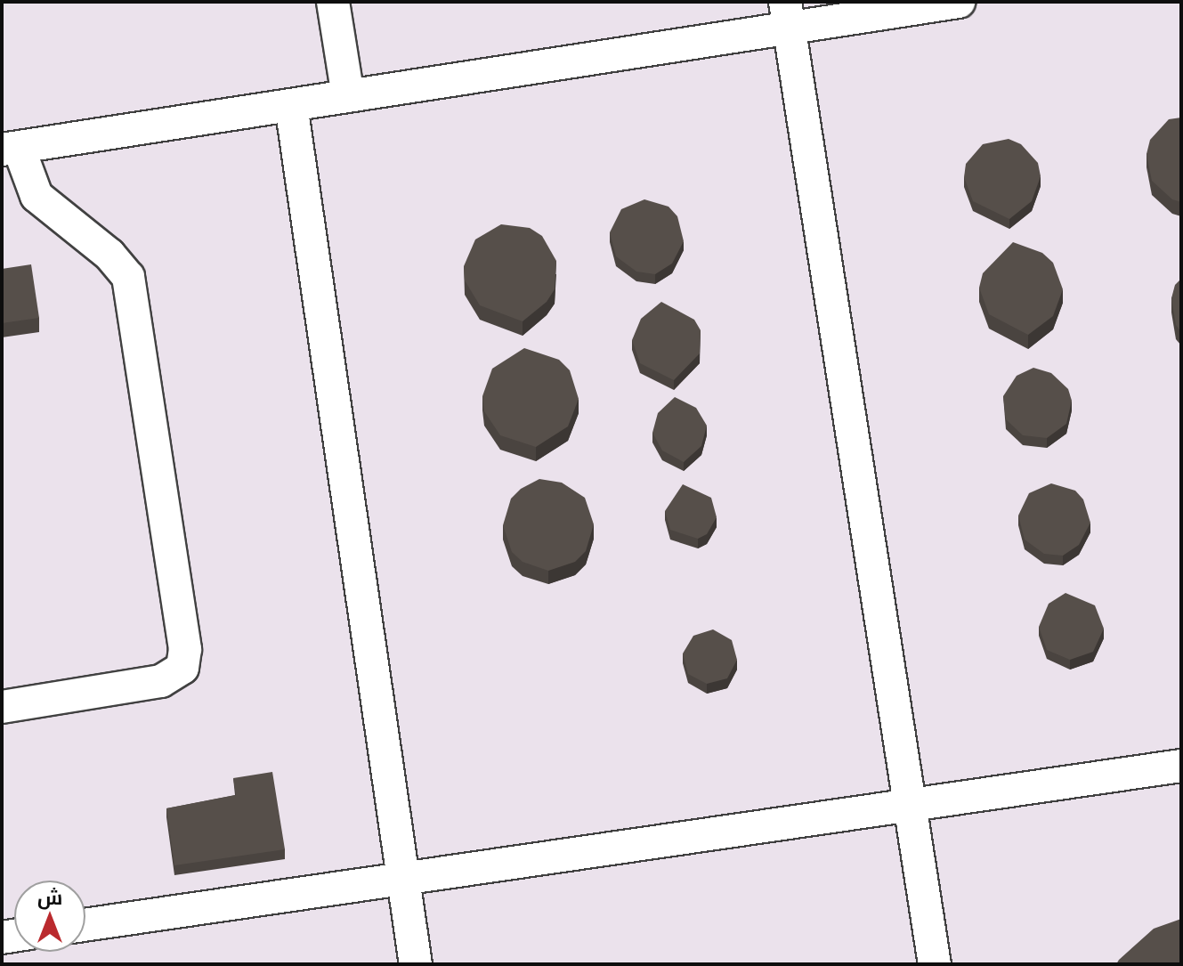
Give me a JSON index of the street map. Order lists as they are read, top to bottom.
{
  "north": "top"
}
